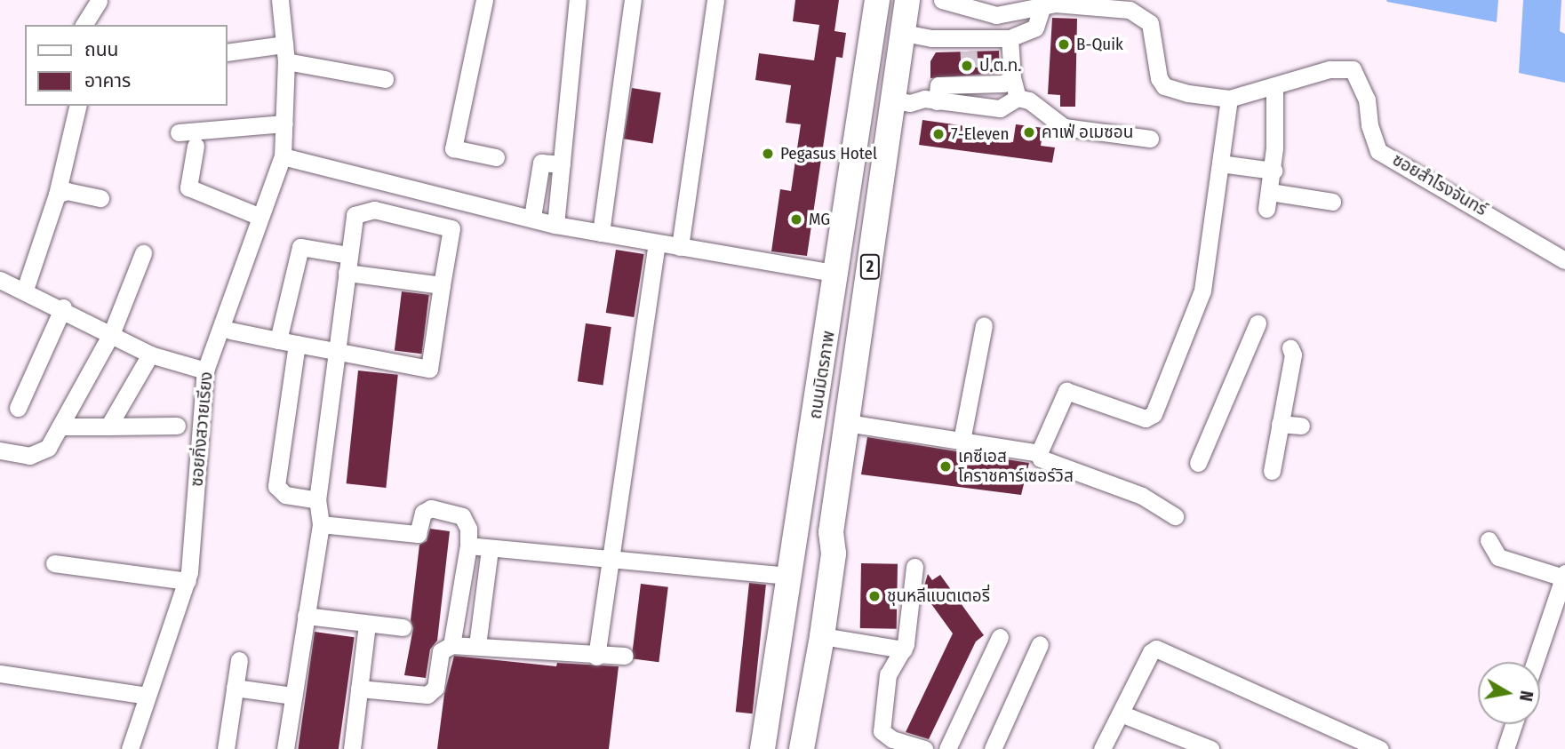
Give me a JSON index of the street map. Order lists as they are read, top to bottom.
{
  "streets": {
    "highway": ["2", "ถนนมิตรภาพ"],
    "street": ["ซอยสำโรงจันทร์", "ซอยกิ่งสวายเรียง"]
  },
  "places": [
    "B-Quik",
    "ป.ต.ท.",
    "คาเฟ่ อเมซอน",
    "7-Eleven",
    "Pegasus Hotel",
    "MG",
    "เคซีเอส โคราชคาร์เซอร์วิส",
    "ชุนหลีแบตเตอรี่"
  ],
  "legend": ["ถนน", "อาคาร"],
  "north": "right"
}
